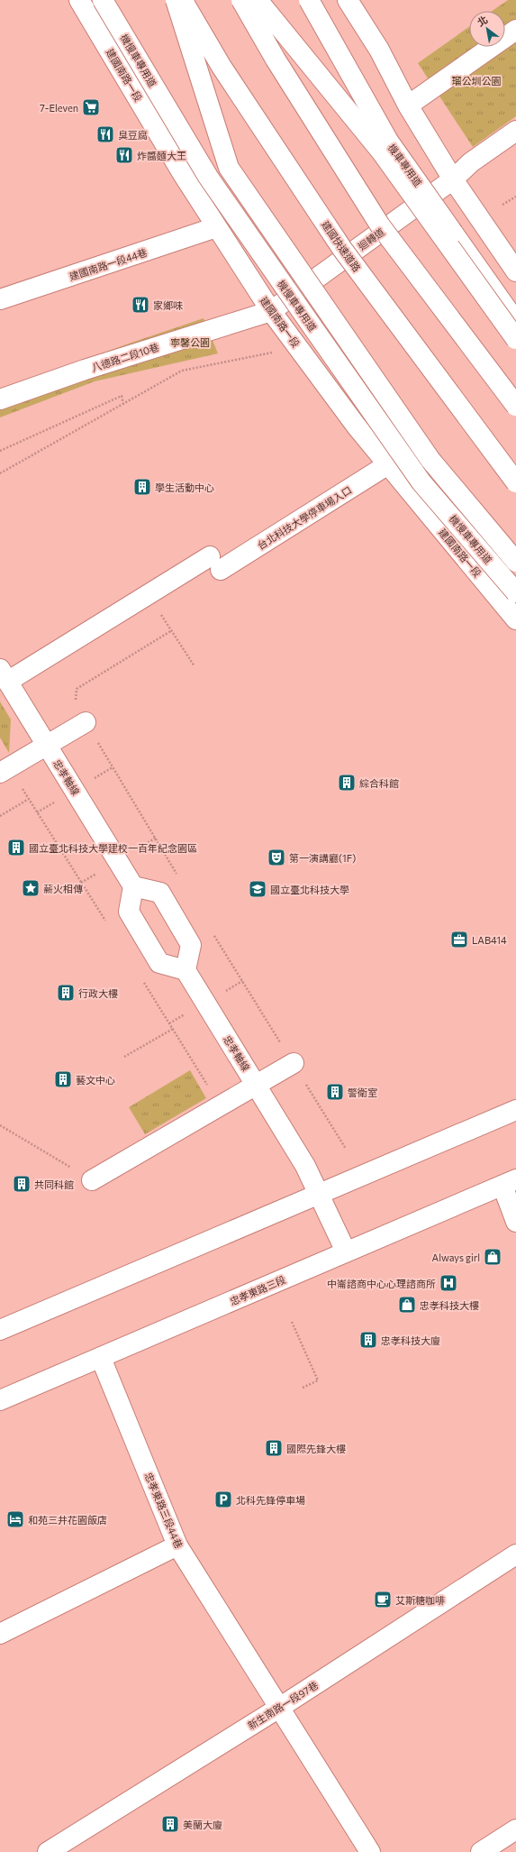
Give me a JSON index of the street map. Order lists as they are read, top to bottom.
{
  "streets": {
    "main road": [
      "機慢車專用道",
      "建國南路一段",
      "機車專用道",
      "迴轉道",
      "建國快速道路",
      "建國南路一段44巷",
      "八德路二段10巷",
      "台北科技大學停車場入口",
      "忠孝軸線",
      "忠孝東路三段",
      "忠孝東路三段44巷",
      "新生南路一段97巷"
    ]
  },
  "crossings": [
    ["建國南路一段", "迴轉道"],
    ["建國南路一段", "建國南路一段44巷"],
    ["建國南路一段", "八德路二段10巷"],
    ["建國南路一段", "台北科技大學停車場入口"],
    ["迴轉道", "八德路二段10巷"],
    ["台北科技大學停車場入口", "忠孝軸線"],
    ["忠孝軸線", "忠孝東路三段"],
    ["忠孝東路三段", "忠孝東路三段44巷"],
    ["忠孝東路三段44巷", "新生南路一段97巷"]
  ],
  "parks": ["瑠公圳公園", "寧馨公園"],
  "places": {
    "supermarket": ["7-Eleven"],
    "restaurant": ["臭豆腐", "炸醬麵大王", "家鄉味"],
    "building": [
      "學生活動中心",
      "綜合科館",
      "國立臺北科技大學建校一百年紀念園區",
      "行政大樓",
      "藝文中心",
      "警衛室",
      "共同科館",
      "忠孝科技大廈",
      "國際先鋒大樓",
      "美蘭大廈"
    ],
    "theatre": ["第一演講廳(1F)"],
    "place": ["薪火相傳"],
    "school or university": ["國立臺北科技大學"],
    "office": ["LAB414"],
    "shop": ["Always girl", "忠孝科技大樓"],
    "hospital": ["中崙諮商中心心理諮商所"],
    "parking": ["北科先鋒停車場"],
    "hotel": ["和苑三井花園飯店"],
    "cafe": ["艾斯糖咖啡"]
  },
  "north": "top left"
}
